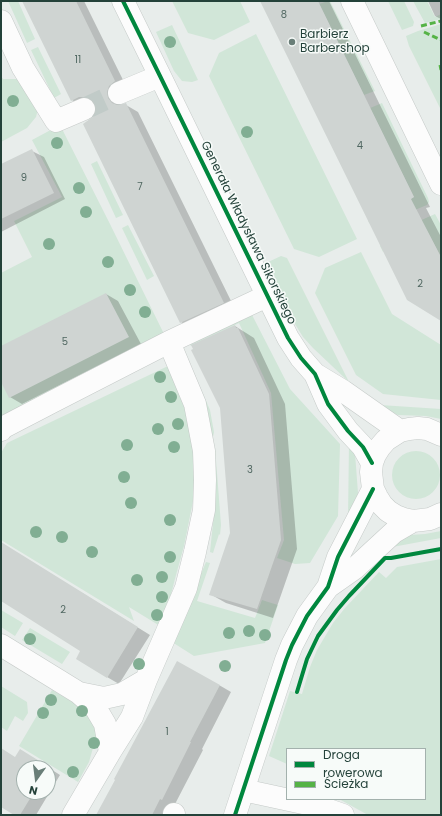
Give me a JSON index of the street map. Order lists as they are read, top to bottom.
{
  "streets": {
    "street": ["Generała Władysława Sikorskiego"]
  },
  "places": ["Barbierz Barbershop"],
  "house_numbers": [
    "8",
    "11",
    "4",
    "9",
    "7",
    "2",
    "5",
    "3",
    "2",
    "1"
  ],
  "legend": ["Droga rowerowa", "Ścieżka"],
  "north": "bottom"
}
